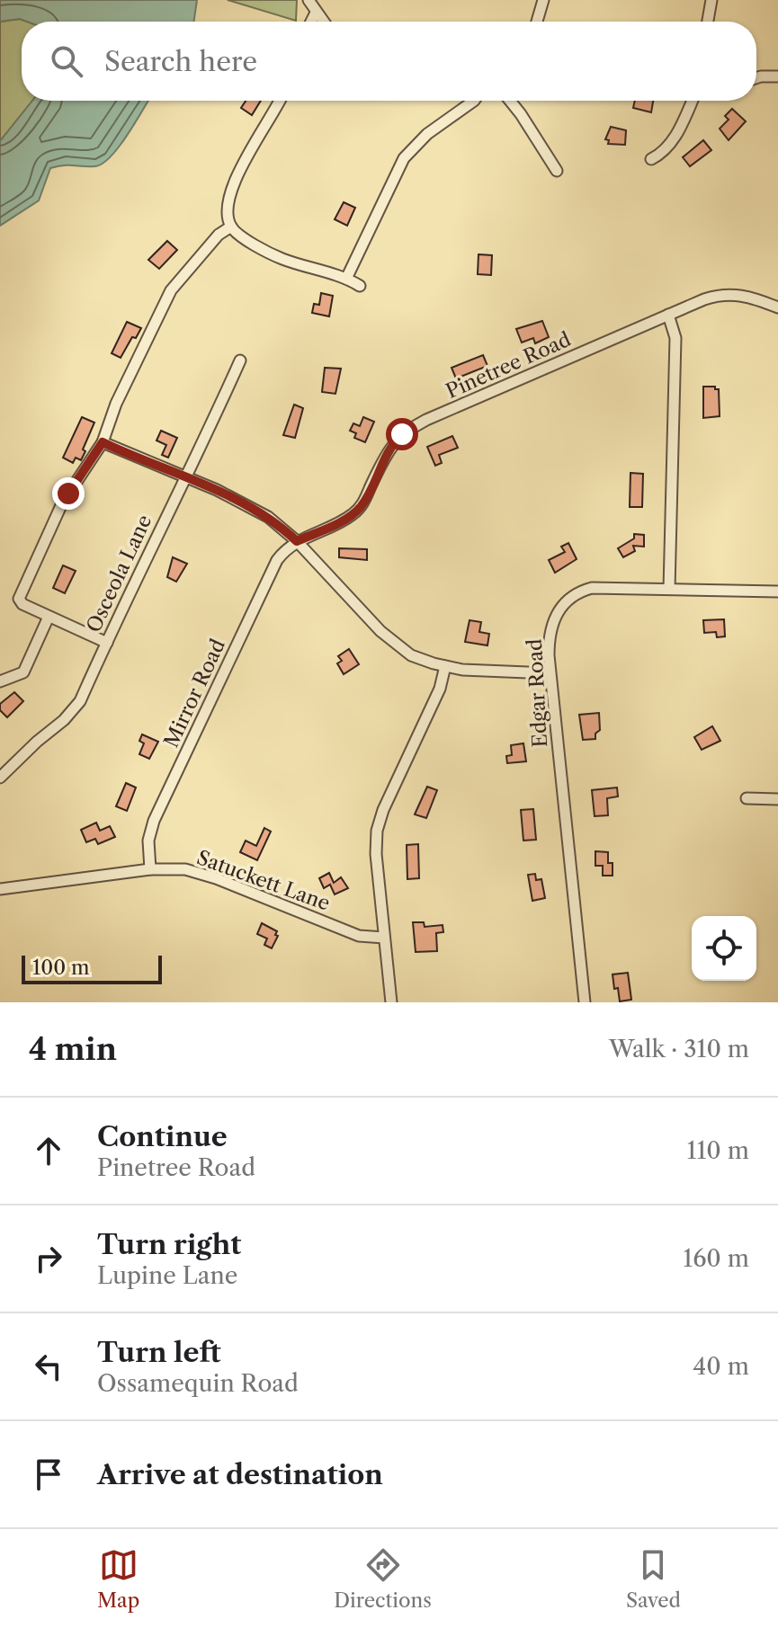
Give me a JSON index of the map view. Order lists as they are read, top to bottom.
{
  "streets": {
    "street": [
      "Pinetree Road",
      "Osceola Lane",
      "Mirror Road",
      "Edgar Road",
      "Satuckett Lane"
    ]
  },
  "crossings": [
    ["Pinetree Road", "Mirror Road"],
    ["Mirror Road", "Satuckett Lane"]
  ],
  "scale_bar": "100 m",
  "page": {
    "search": "Search here",
    "scale": "100 m",
    "heading": ["4 min", "Walk · 310 m"],
    "list": [
      ["Continue", "Pinetree Road", "110 m"],
      ["Turn right", "Lupine Lane", "160 m"],
      ["Turn left", "Ossamequin Road", "40 m"],
      "Arrive at destination"
    ],
    "nav": ["Map", "Directions", "Saved"]
  }
}
